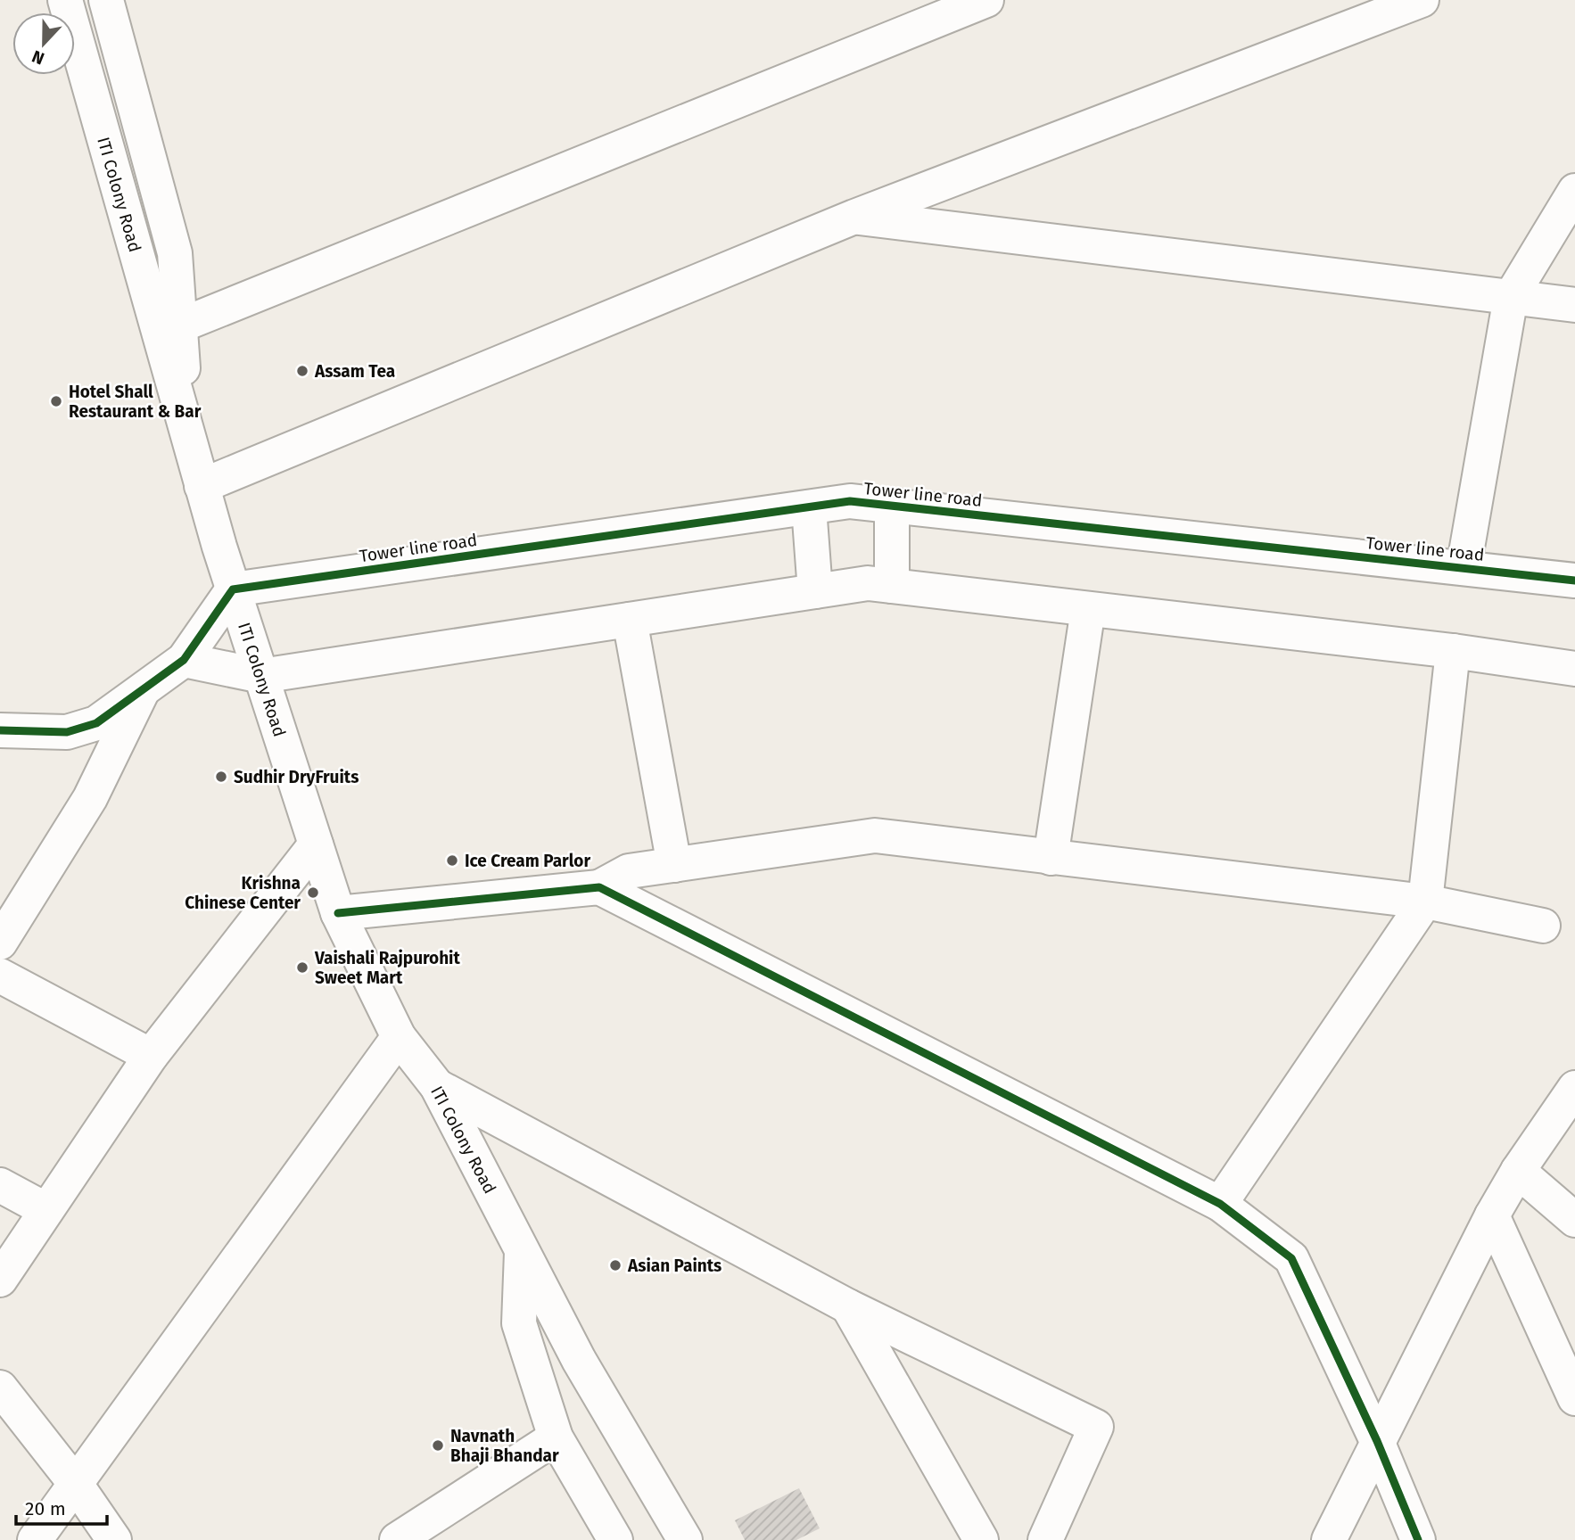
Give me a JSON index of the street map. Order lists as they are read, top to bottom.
{
  "streets": {
    "street": ["ITI Colony Road", "Tower line road"]
  },
  "crossings": [
    ["ITI Colony Road", "Tower line road"]
  ],
  "places": [
    "Assam Tea",
    "Hotel Shall Restaurant & Bar",
    "Sudhir DryFruits",
    "Ice Cream Parlor",
    "Krishna Chinese Center",
    "Vaishali Rajpurohit Sweet Mart",
    "Asian Paints",
    "Navnath Bhaji Bhandar"
  ],
  "scale_bar": "20 m",
  "north": "bottom"
}
